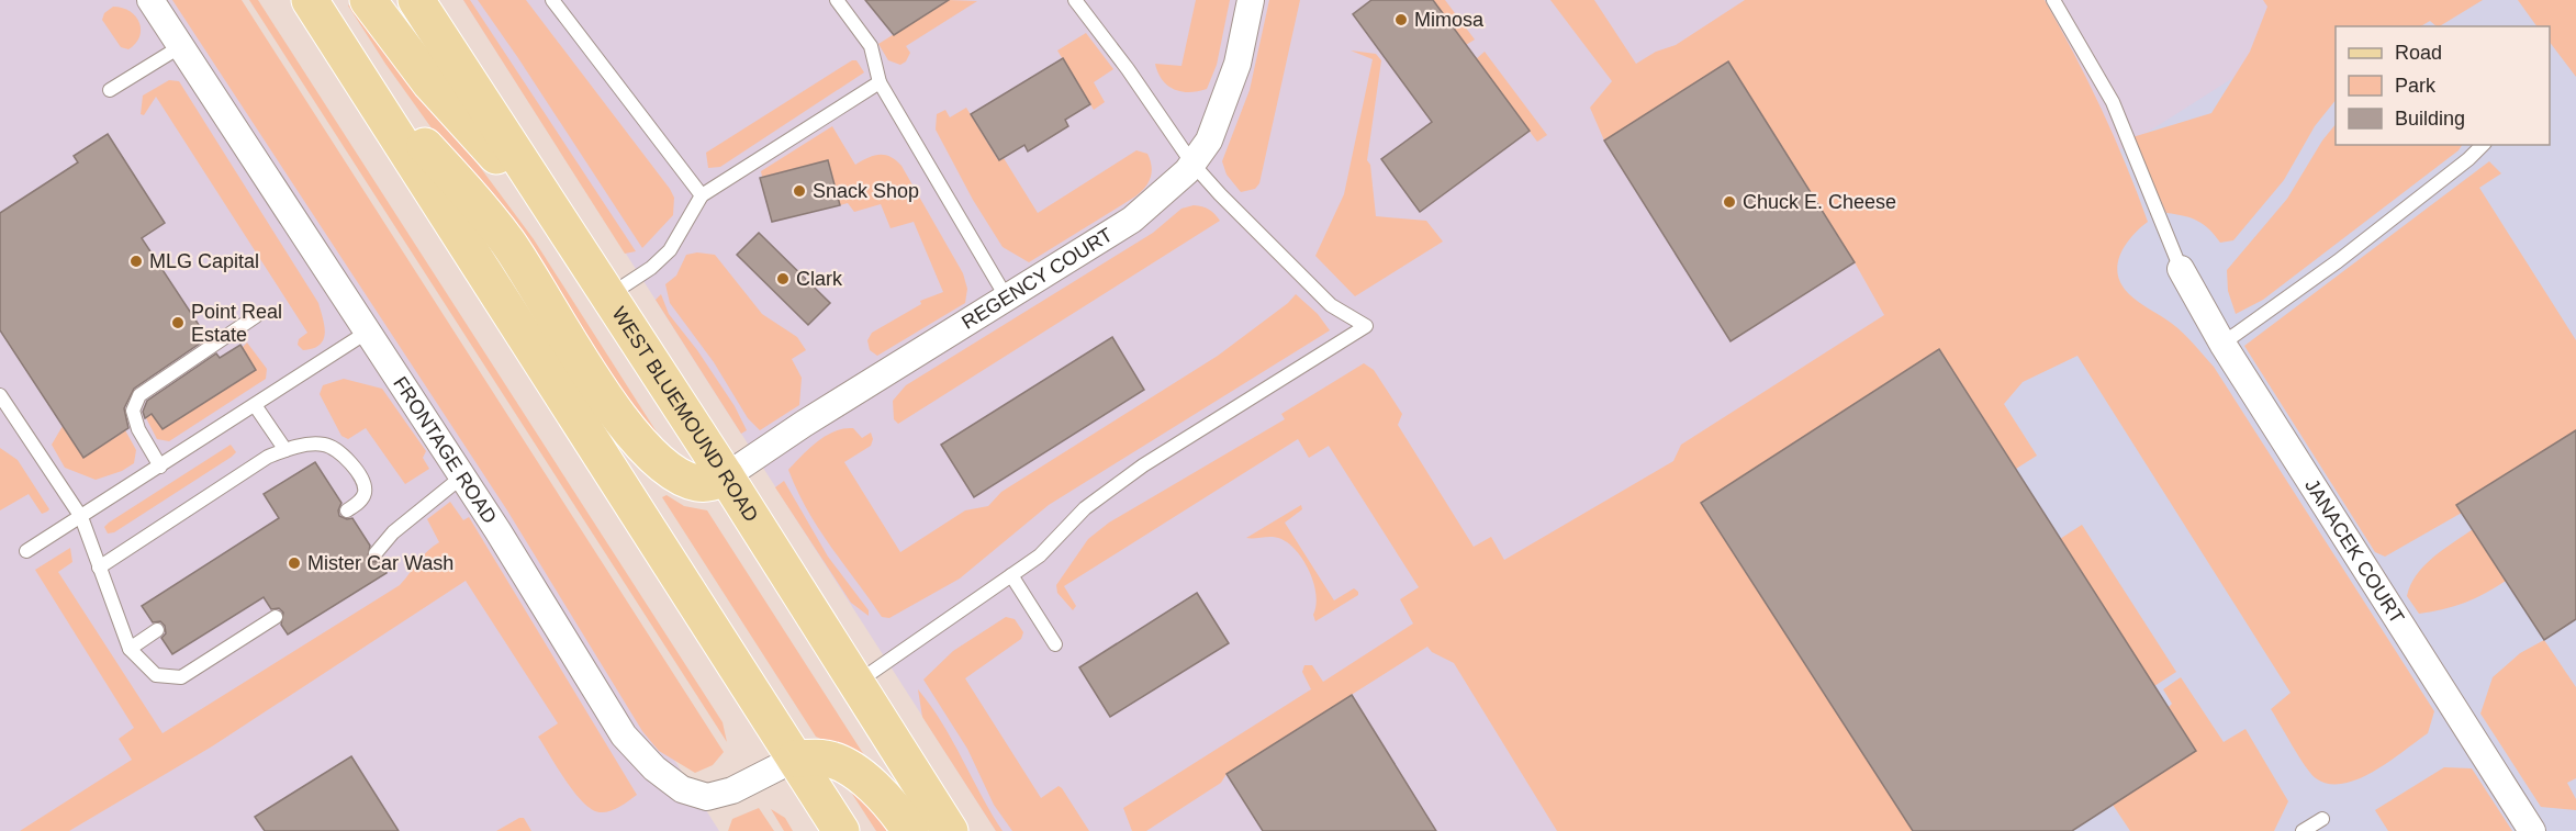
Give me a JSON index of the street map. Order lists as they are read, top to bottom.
{
  "streets": {
    "main road": ["WEST BLUEMOUND ROAD"],
    "street": ["REGENCY COURT", "FRONTAGE ROAD", "JANACEK COURT"]
  },
  "crossings": [
    ["REGENCY COURT", "WEST BLUEMOUND ROAD"]
  ],
  "places": [
    "Mimosa",
    "Snack Shop",
    "Chuck E. Cheese",
    "MLG Capital",
    "Clark",
    "Point Real Estate",
    "Mister Car Wash"
  ],
  "legend": ["Road", "Park", "Building"]
}
